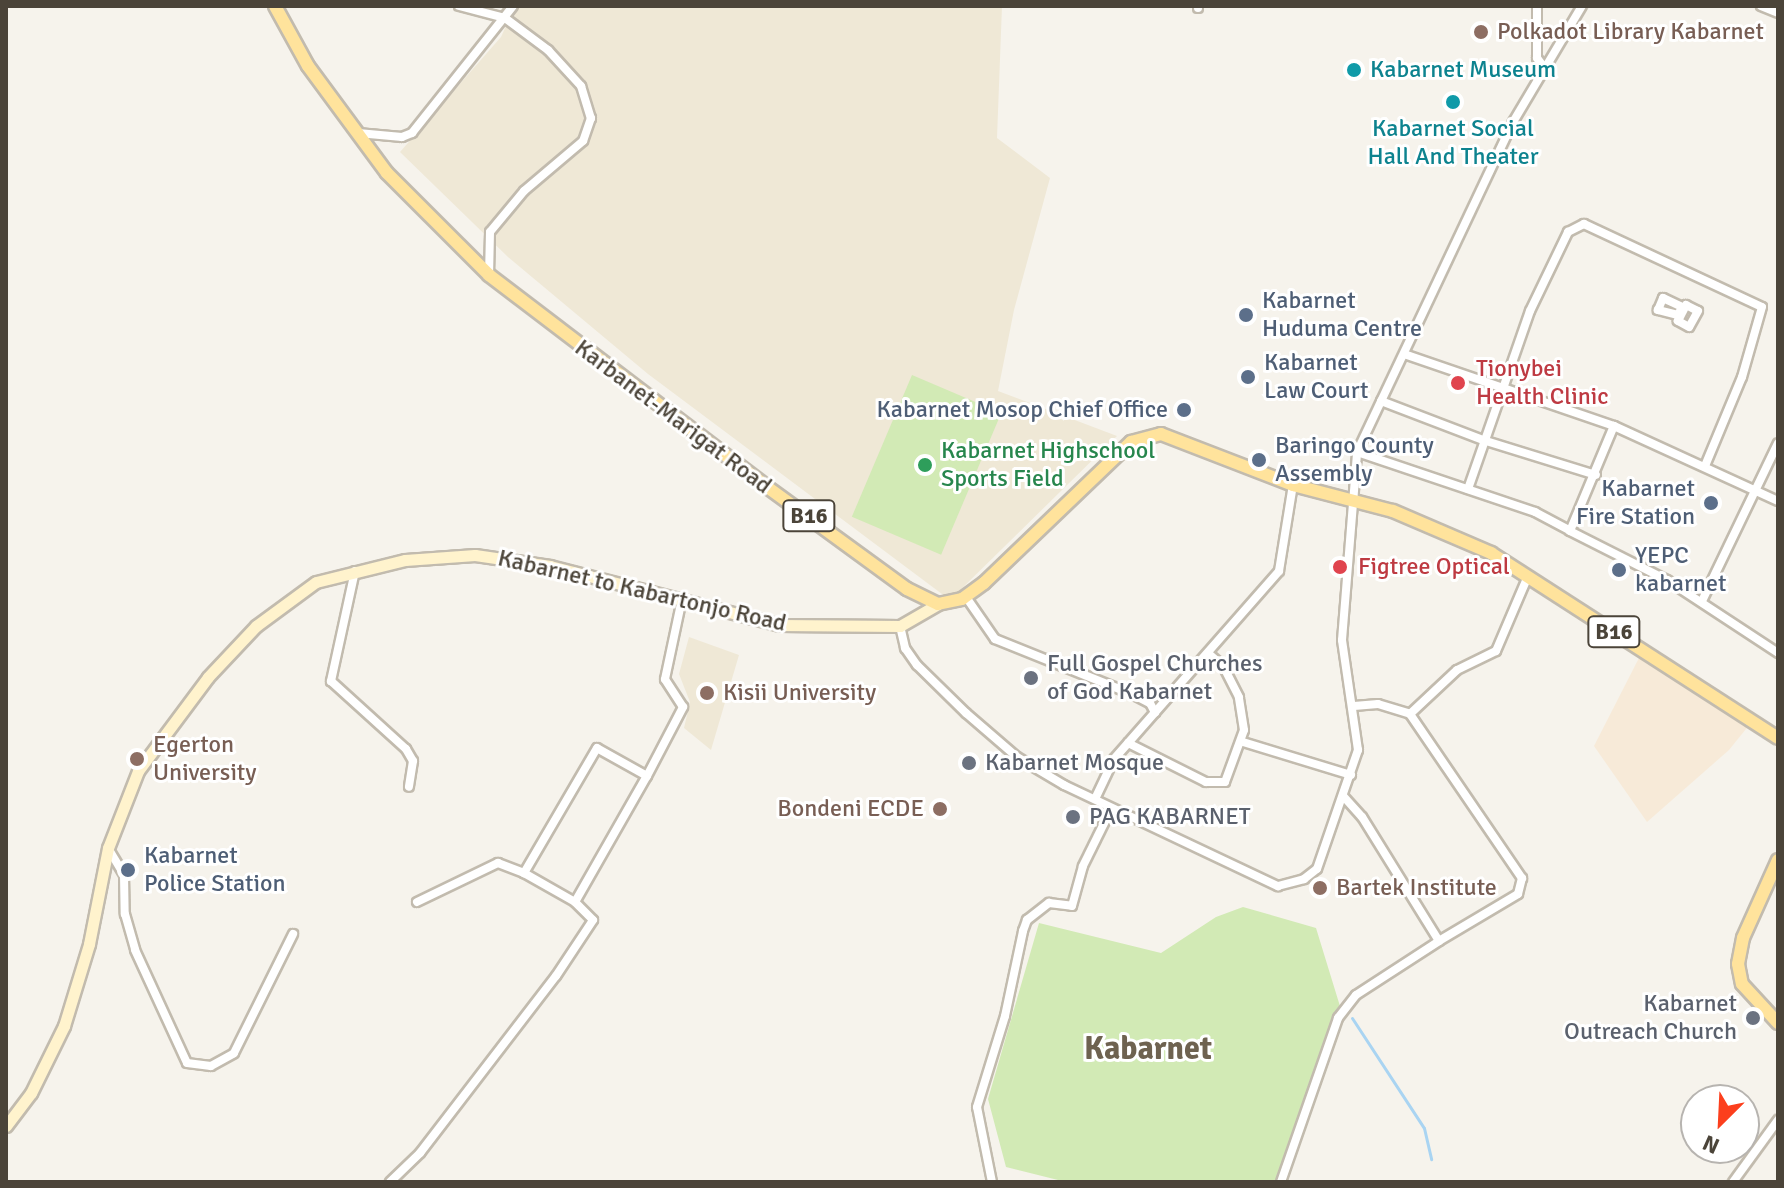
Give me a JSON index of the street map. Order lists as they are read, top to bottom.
{
  "streets": {
    "main road": ["Karbanet-Marigat Road", "B16", "Kabarnet to Kabartonjo Road"]
  },
  "crossings": [
    ["Karbanet-Marigat Road", "B16"]
  ],
  "districts": ["Kabarnet"],
  "places": [
    "Polkadot Library Kabarnet",
    "Kabarnet Museum",
    "Kabarnet Social Hall And Theater",
    "Kabarnet Huduma Centre",
    "Kabarnet Law Court",
    "Tionybei Health Clinic",
    "Kabarnet Mosop Chief Office",
    "Baringo County Assembly",
    "Kabarnet Highschool Sports Field",
    "Kabarnet Fire Station",
    "Figtree Optical",
    "YEPC kabarnet",
    "Full Gospel Churches of God Kabarnet",
    "Kisii University",
    "Egerton University",
    "Kabarnet Mosque",
    "Bondeni ECDE",
    "PAG KABARNET",
    "Kabarnet Police Station",
    "Bartek Institute",
    "Kabarnet Outreach Church"
  ],
  "north": "bottom left"
}
